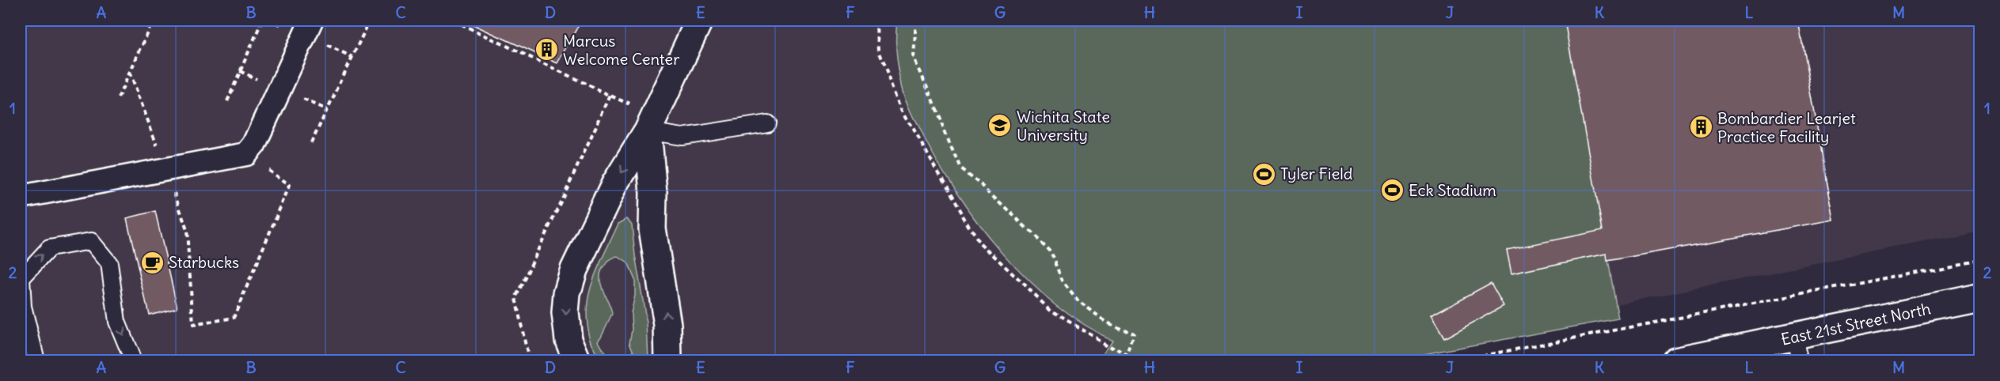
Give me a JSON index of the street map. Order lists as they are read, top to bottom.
{
  "streets": {
    "street": ["East 21st Street North"]
  },
  "places": {
    "building": ["Marcus Welcome Center", "Bombardier Learjet Practice Facility"],
    "school or university": ["Wichita State University"],
    "sports": ["Tyler Field", "Eck Stadium"],
    "cafe": ["Starbucks"]
  },
  "grid": {
    "columns": [
      "A",
      "B",
      "C",
      "D",
      "E",
      "F",
      "G",
      "H",
      "I",
      "J",
      "K",
      "L",
      "M"
    ],
    "rows": ["1", "2"]
  }
}
